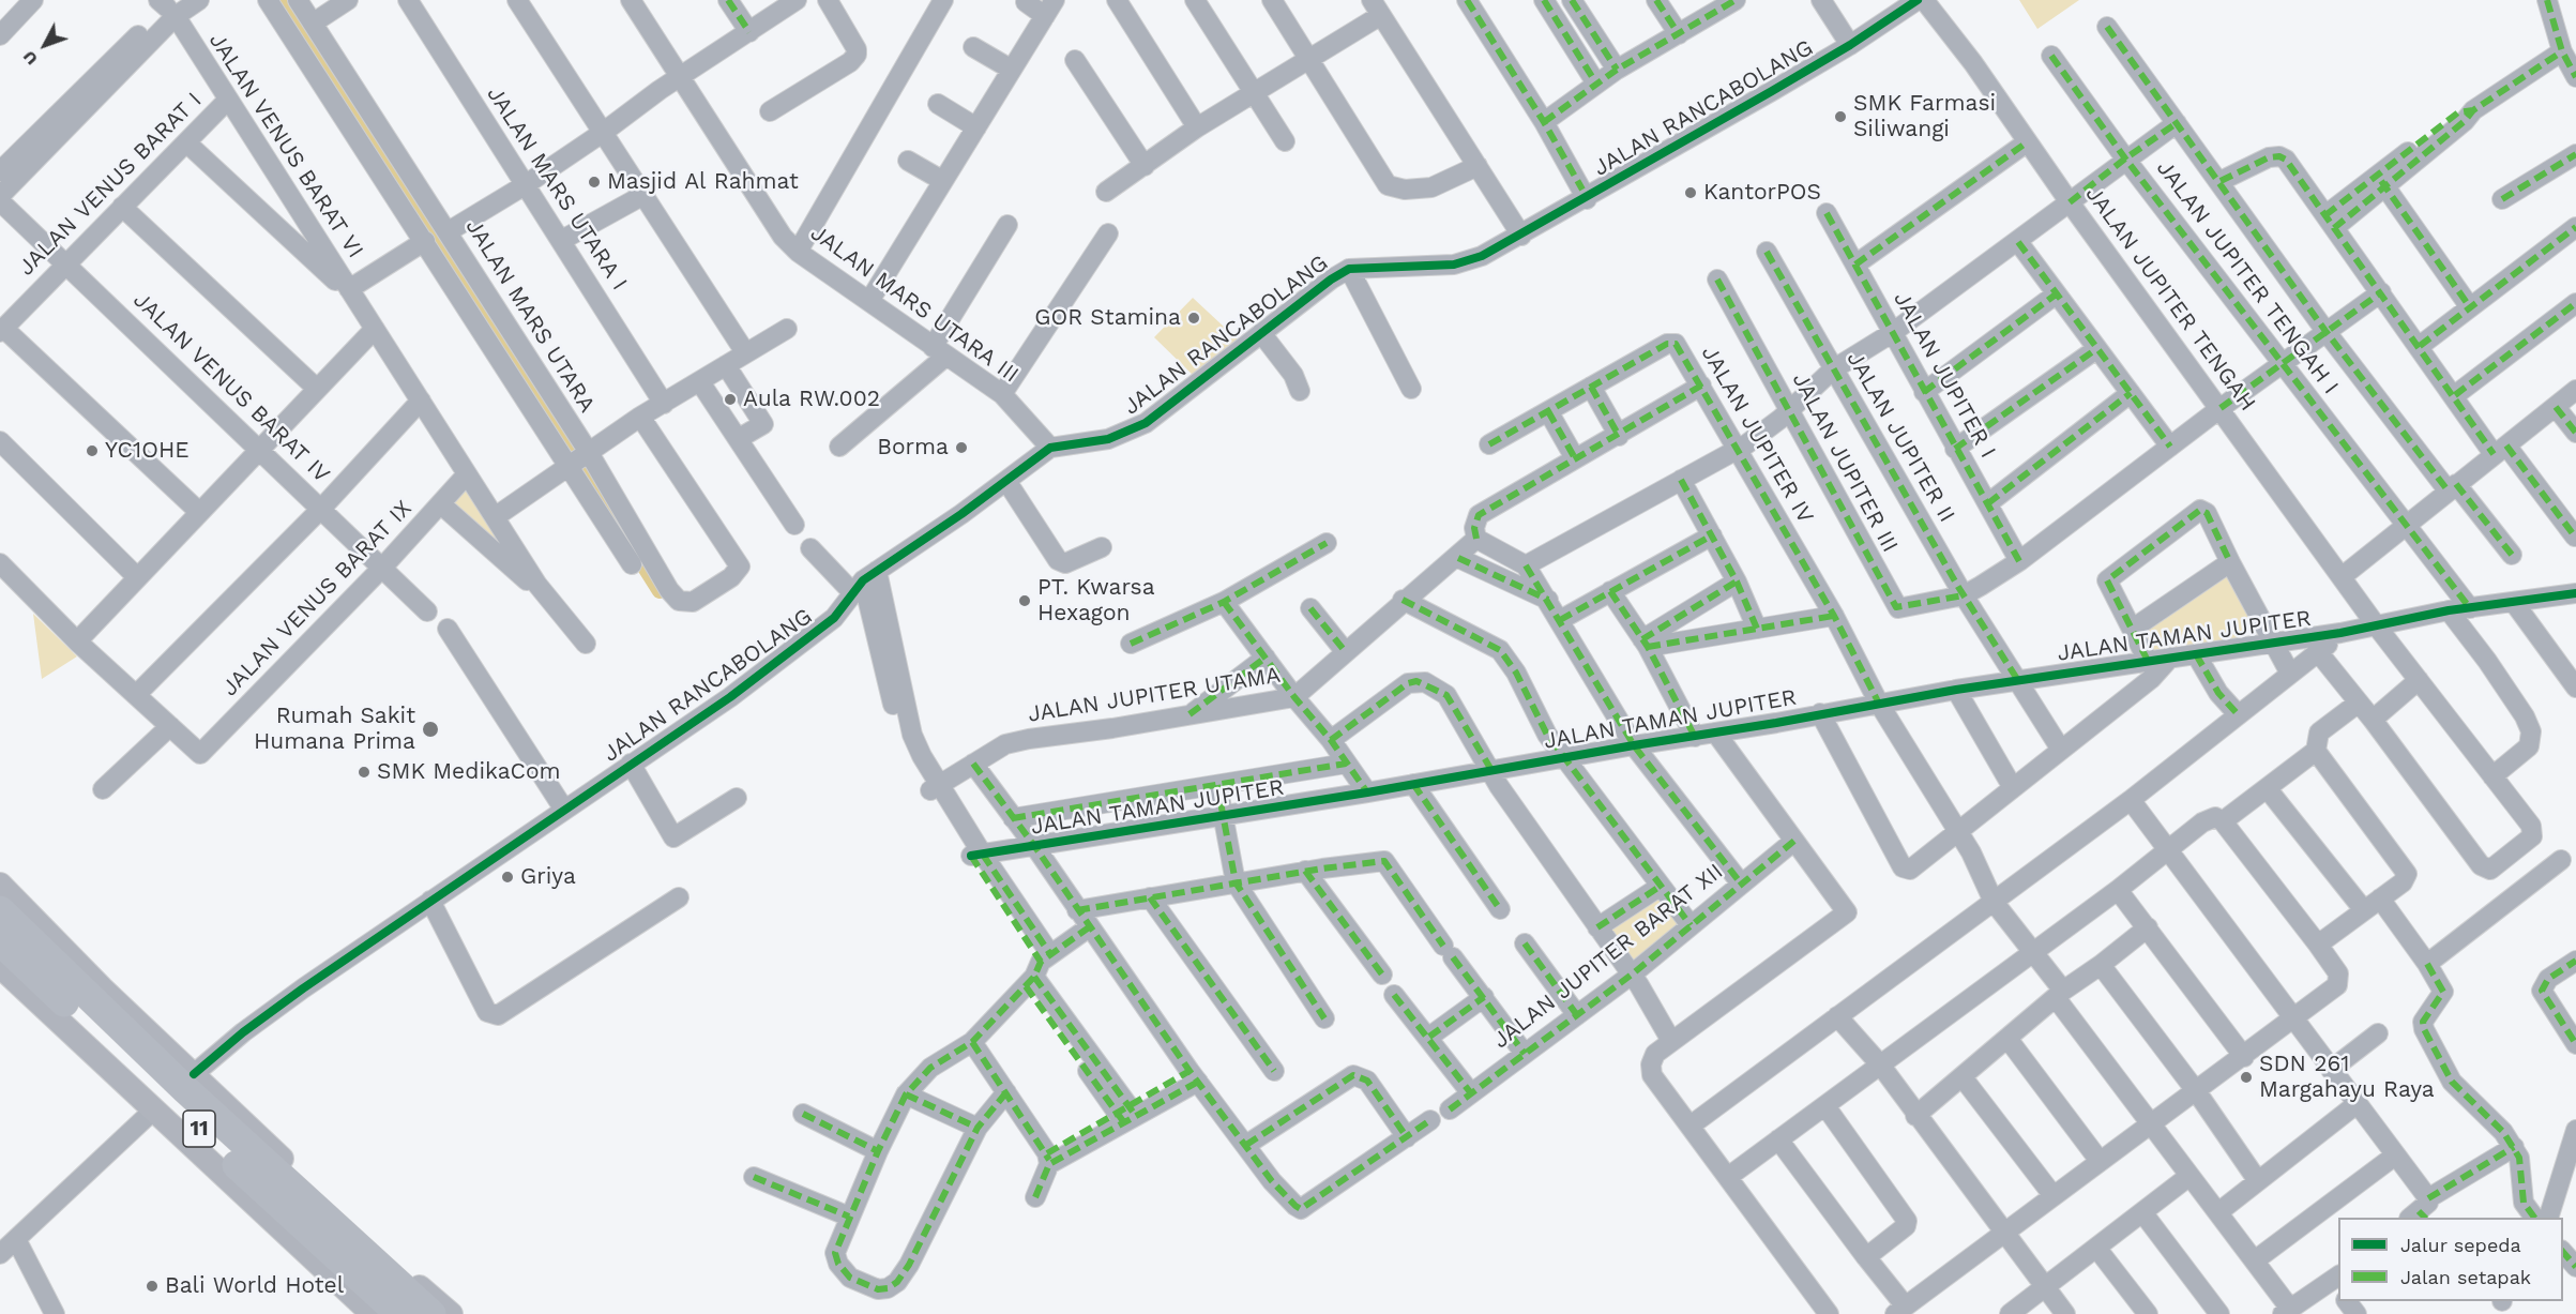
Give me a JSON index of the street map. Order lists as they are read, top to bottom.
{
  "streets": {
    "highway": ["11"],
    "street": [
      "JALAN RANCABOLANG",
      "JALAN VENUS BARAT VI",
      "JALAN VENUS BARAT I",
      "JALAN MARS UTARA I",
      "JALAN JUPITER TENGAH I",
      "JALAN JUPITER TENGAH",
      "JALAN MARS UTARA III",
      "JALAN MARS UTARA",
      "JALAN JUPITER I",
      "JALAN VENUS BARAT IV",
      "JALAN JUPITER IV",
      "JALAN JUPITER II",
      "JALAN JUPITER III",
      "JALAN VENUS BARAT IX",
      "JALAN TAMAN JUPITER",
      "JALAN JUPITER UTAMA",
      "JALAN JUPITER BARAT XII"
    ]
  },
  "crossings": [
    ["JALAN RANCABOLANG", "JALAN MARS UTARA III"],
    ["JALAN VENUS BARAT VI", "JALAN VENUS BARAT I"],
    ["JALAN VENUS BARAT VI", "JALAN VENUS BARAT IX"],
    ["JALAN VENUS BARAT I", "JALAN VENUS BARAT IV"],
    ["JALAN JUPITER TENGAH I", "JALAN TAMAN JUPITER"],
    ["JALAN JUPITER TENGAH", "JALAN TAMAN JUPITER"],
    ["JALAN VENUS BARAT IV", "JALAN VENUS BARAT IX"],
    ["JALAN JUPITER IV", "JALAN TAMAN JUPITER"],
    ["JALAN JUPITER II", "JALAN JUPITER III"],
    ["JALAN JUPITER II", "JALAN TAMAN JUPITER"]
  ],
  "places": [
    "SMK Farmasi Siliwangi",
    "Masjid Al Rahmat",
    "KantorPOS",
    "GOR Stamina",
    "Aula RW.002",
    "Borma",
    "YC1OHE",
    "PT. Kwarsa Hexagon",
    "Rumah Sakit Humana Prima",
    "SMK MedikaCom",
    "Griya",
    "SDN 261 Margahayu Raya",
    "Bali World Hotel"
  ],
  "legend": ["Jalur sepeda", "Jalan setapak"],
  "north": "bottom left"
}
